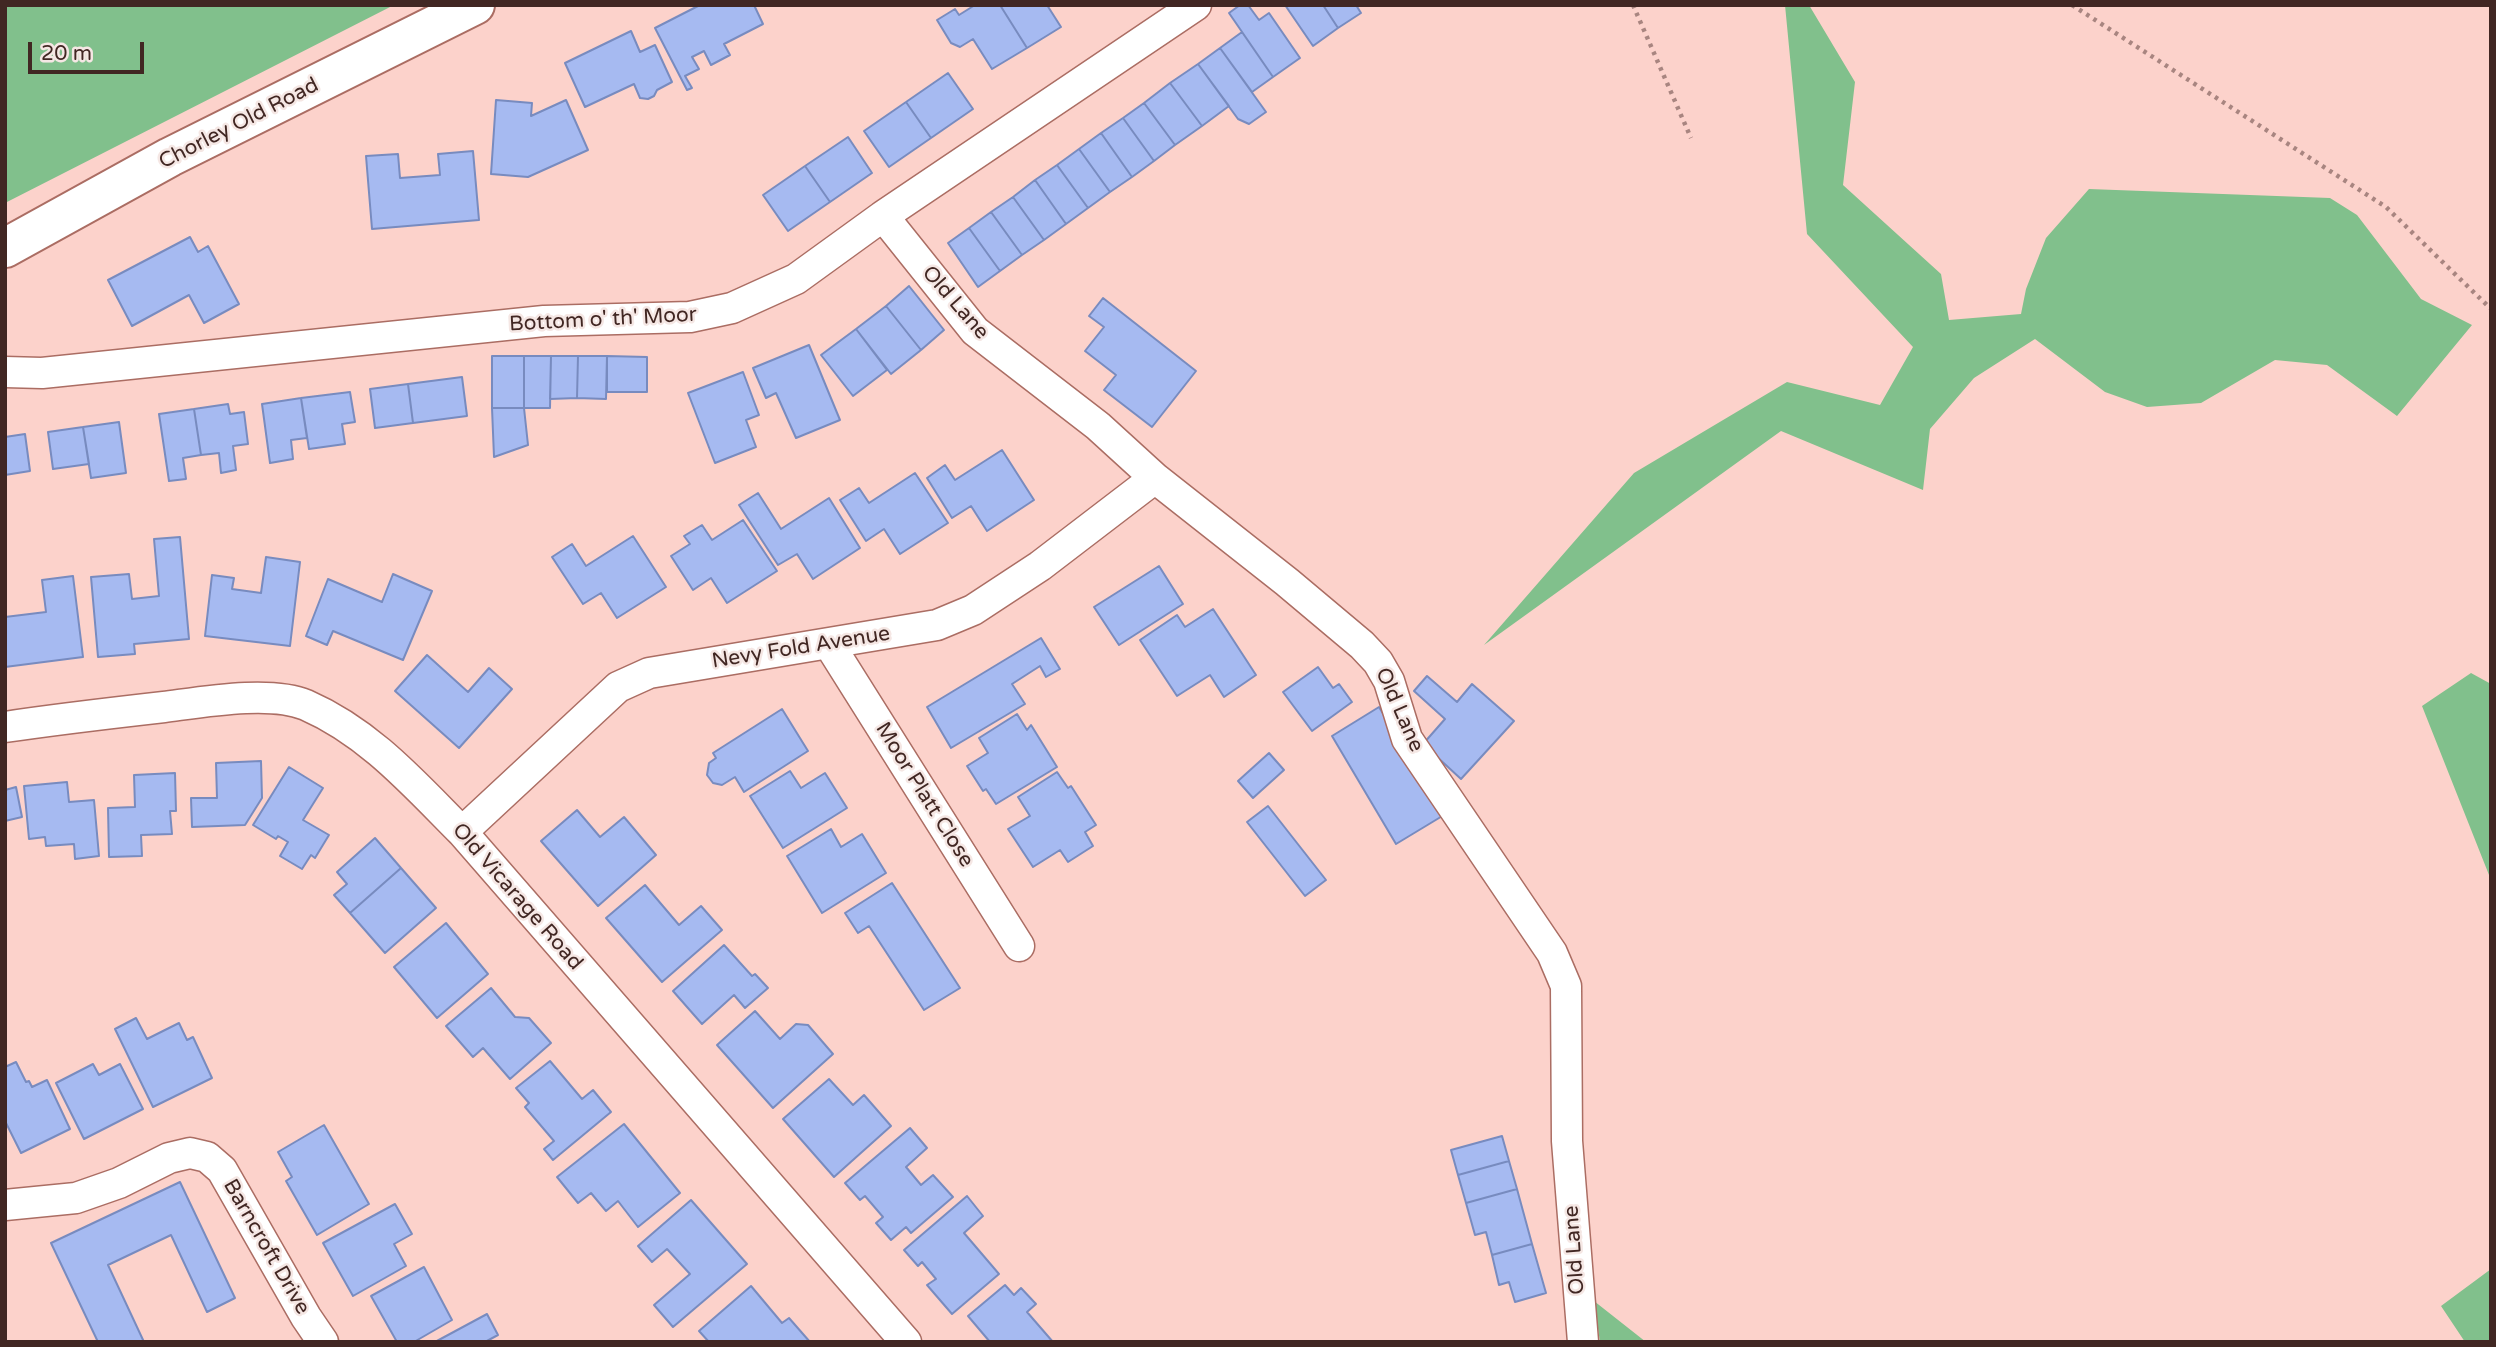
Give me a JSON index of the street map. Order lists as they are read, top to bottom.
{
  "streets": {
    "main road": ["Chorley Old Road"],
    "street": [
      "Old Lane",
      "Bottom o' th' Moor",
      "Nevy Fold Avenue",
      "Moor Platt Close",
      "Old Vicarage Road",
      "Barncroft Drive"
    ]
  },
  "crossings": [
    ["Old Lane", "Bottom o' th' Moor"],
    ["Old Lane", "Nevy Fold Avenue"],
    ["Nevy Fold Avenue", "Moor Platt Close"],
    ["Nevy Fold Avenue", "Old Vicarage Road"]
  ],
  "scale_bar": "20 m"
}
